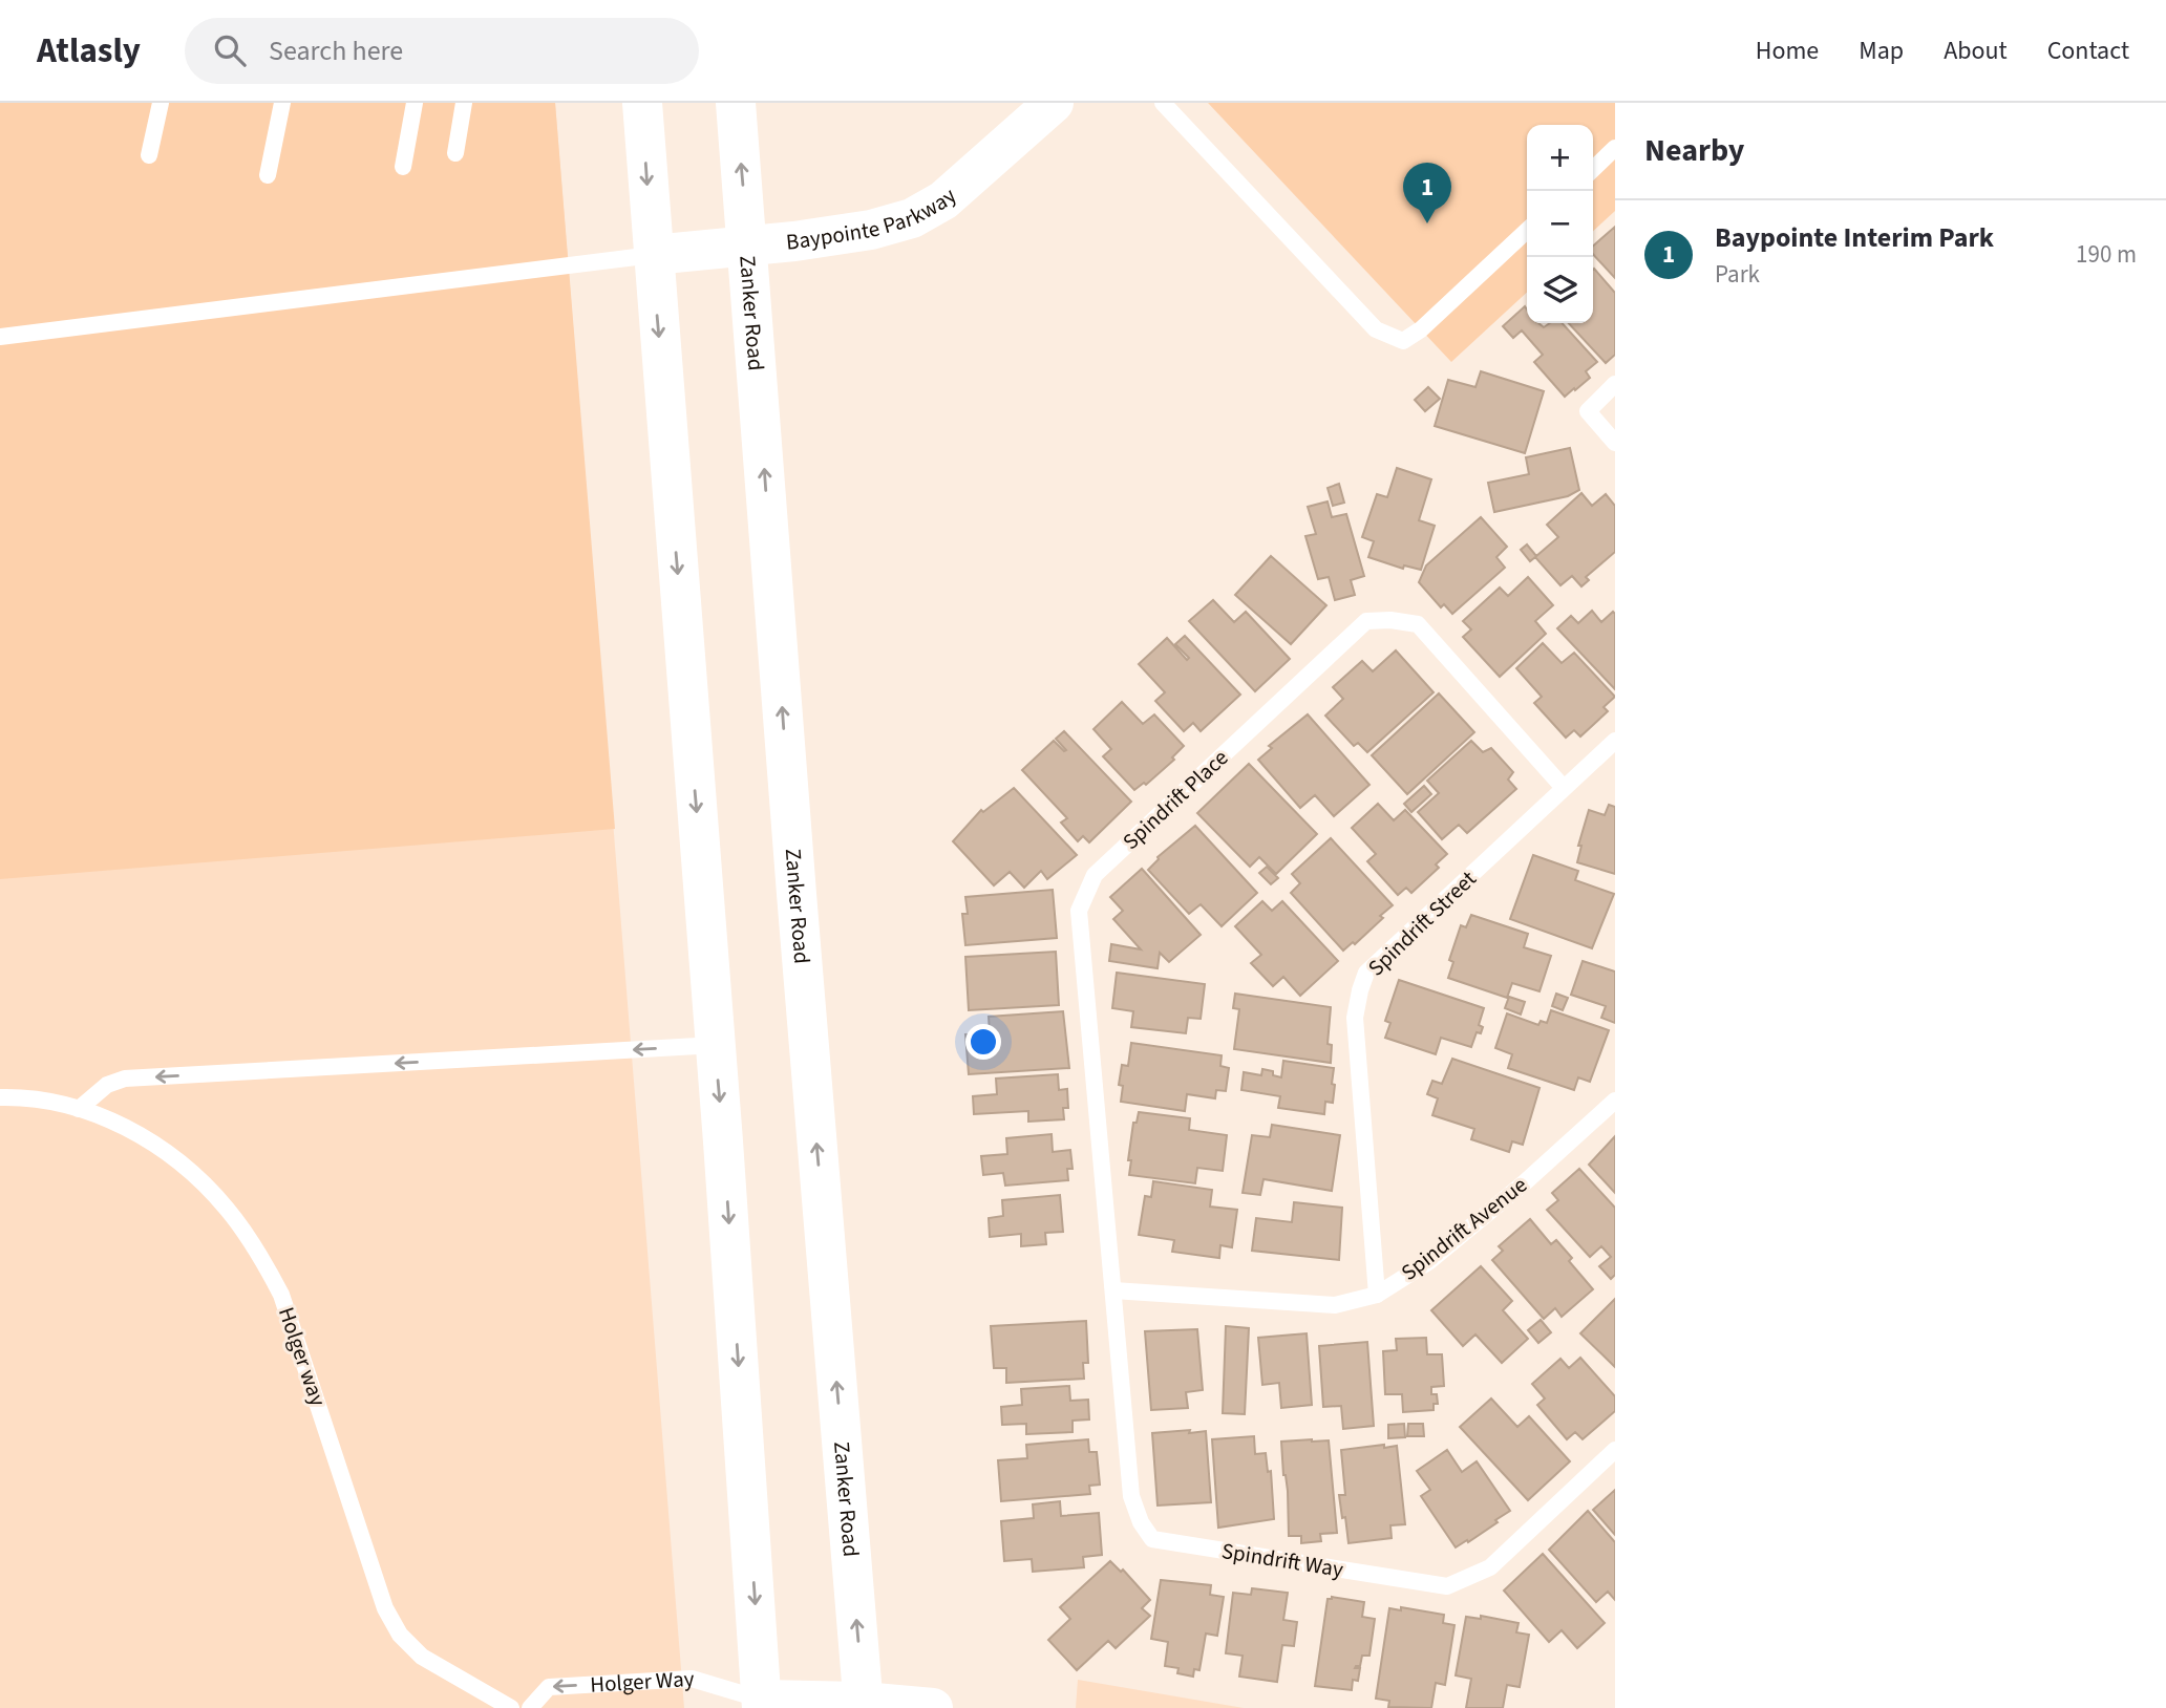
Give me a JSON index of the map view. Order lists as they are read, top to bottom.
{
  "streets": {
    "main road": ["Baypointe Parkway", "Zanker Road", "Holger Way"],
    "lane": [
      "Spindrift Place",
      "Spindrift Street",
      "Spindrift Avenue",
      "Holger way",
      "Spindrift Way"
    ]
  },
  "crossings": [
    ["Baypointe Parkway", "Zanker Road"],
    ["Zanker Road", "Holger Way"],
    ["Spindrift Place", "Spindrift Street"],
    ["Spindrift Place", "Spindrift Avenue"],
    ["Spindrift Place", "Spindrift Way"],
    ["Spindrift Street", "Spindrift Avenue"],
    ["Spindrift Avenue", "Spindrift Way"]
  ],
  "one_way": ["Holger Way"],
  "page": {
    "header": "Atlasly",
    "search": "Search here",
    "nav": [
      "Home",
      "Map",
      "About",
      "Contact"
    ],
    "heading": "Nearby",
    "map_buttons": ["+", "−"],
    "pins": "1",
    "list": [
      {
        "mark": "1",
        "name": "Baypointe Interim Park",
        "note": "Park",
        "value": "190 m"
      }
    ]
  }
}
